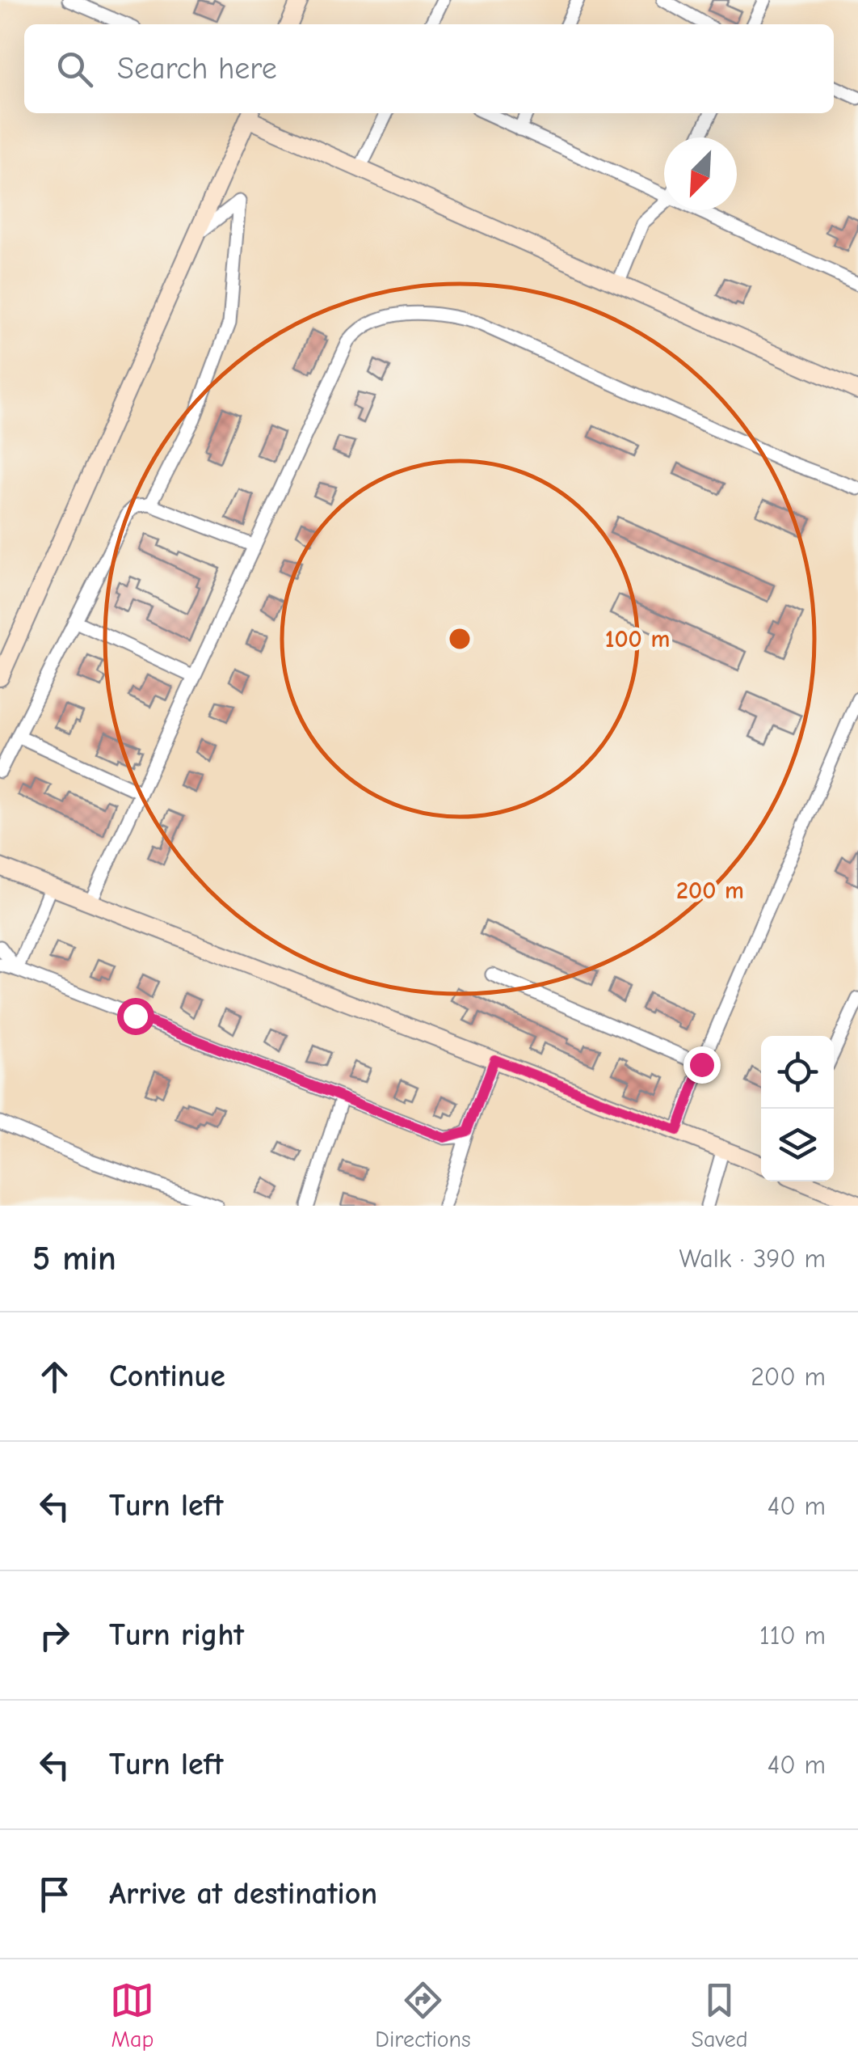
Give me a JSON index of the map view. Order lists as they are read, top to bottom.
{
  "north": "bottom left",
  "page": {
    "search": "Search here",
    "heading": ["5 min", "Walk · 390 m"],
    "list": [
      ["Continue", "200 m"],
      ["Turn left", "40 m"],
      ["Turn right", "110 m"],
      ["Turn left", "40 m"],
      "Arrive at destination"
    ],
    "nav": ["Map", "Directions", "Saved"]
  },
  "rings": ["100 m", "200 m"]
}
